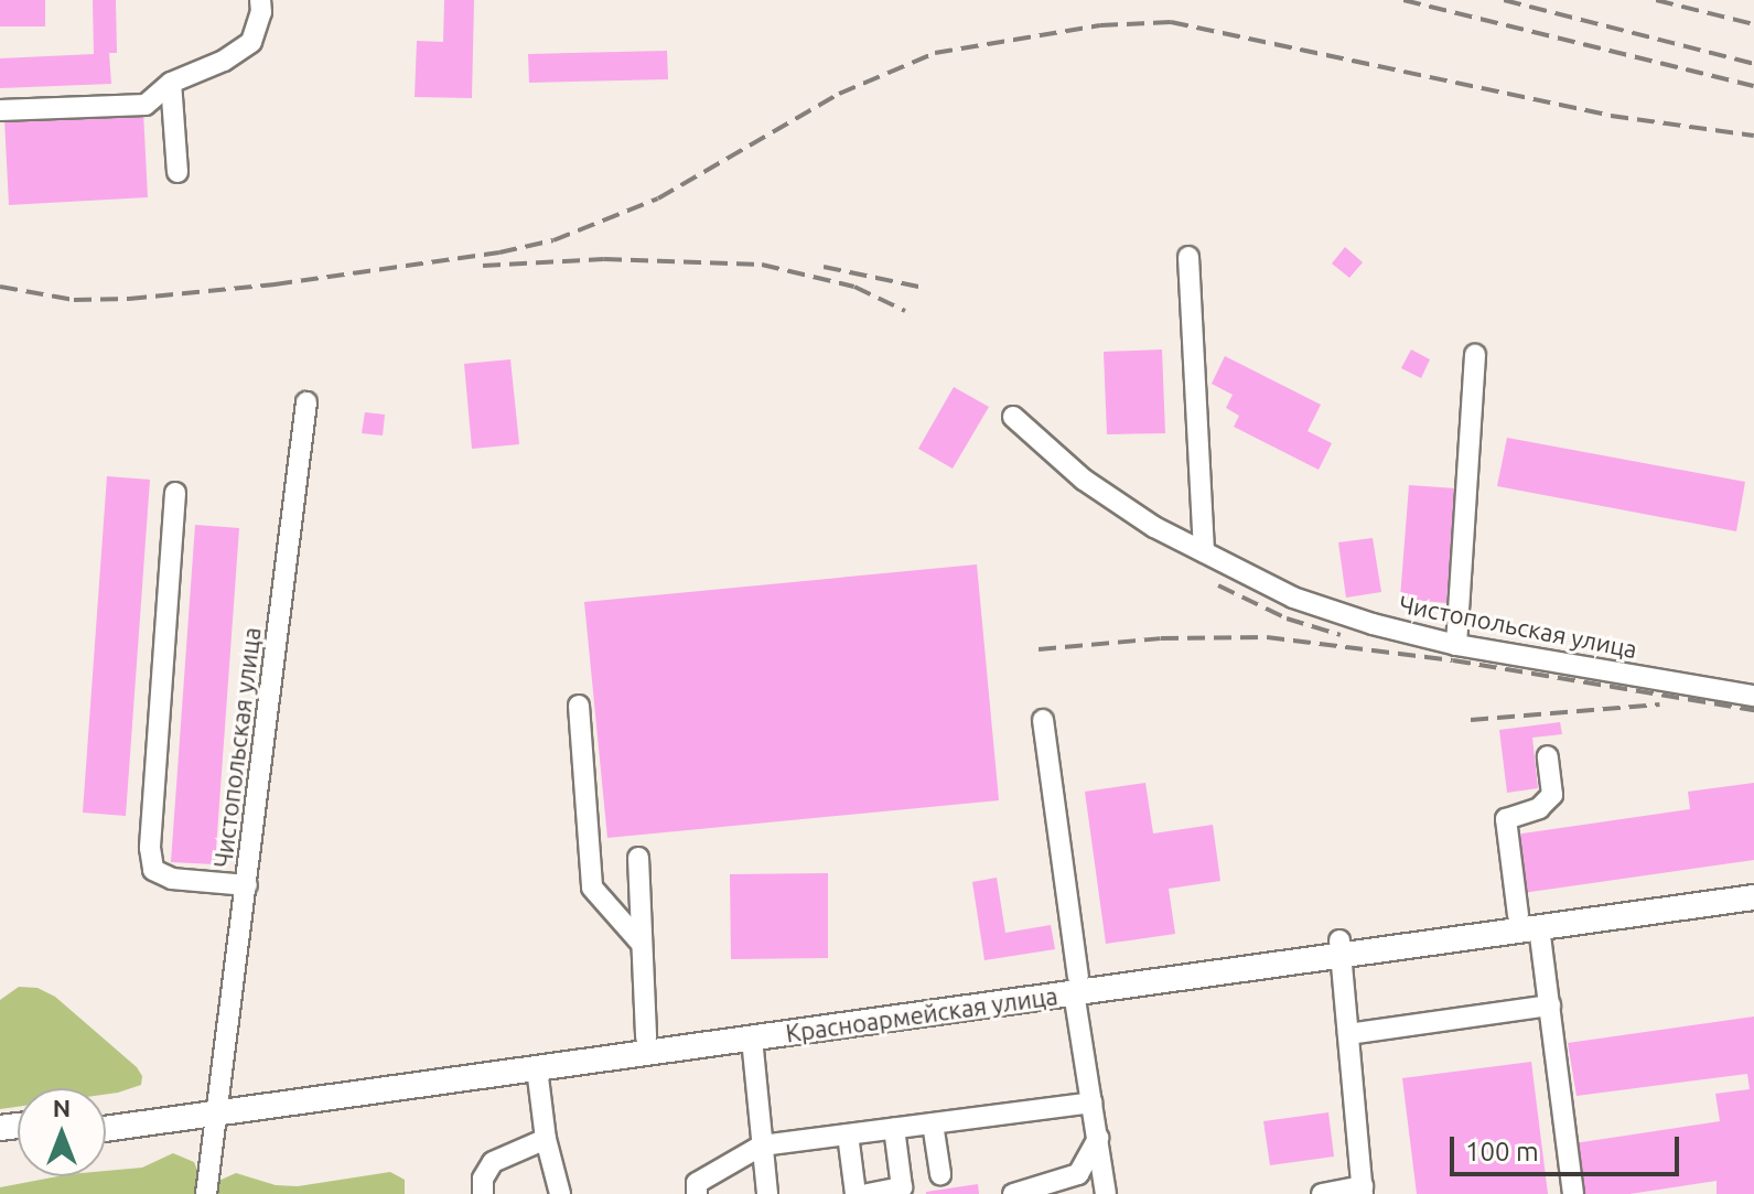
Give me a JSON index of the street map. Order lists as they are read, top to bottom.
{
  "streets": {
    "main road": ["Красноармейская улица"],
    "street": ["Чистопольская улица"]
  },
  "crossings": [
    ["Чистопольская улица", "Красноармейская улица"]
  ],
  "scale_bar": "100 m",
  "north": "top"
}
